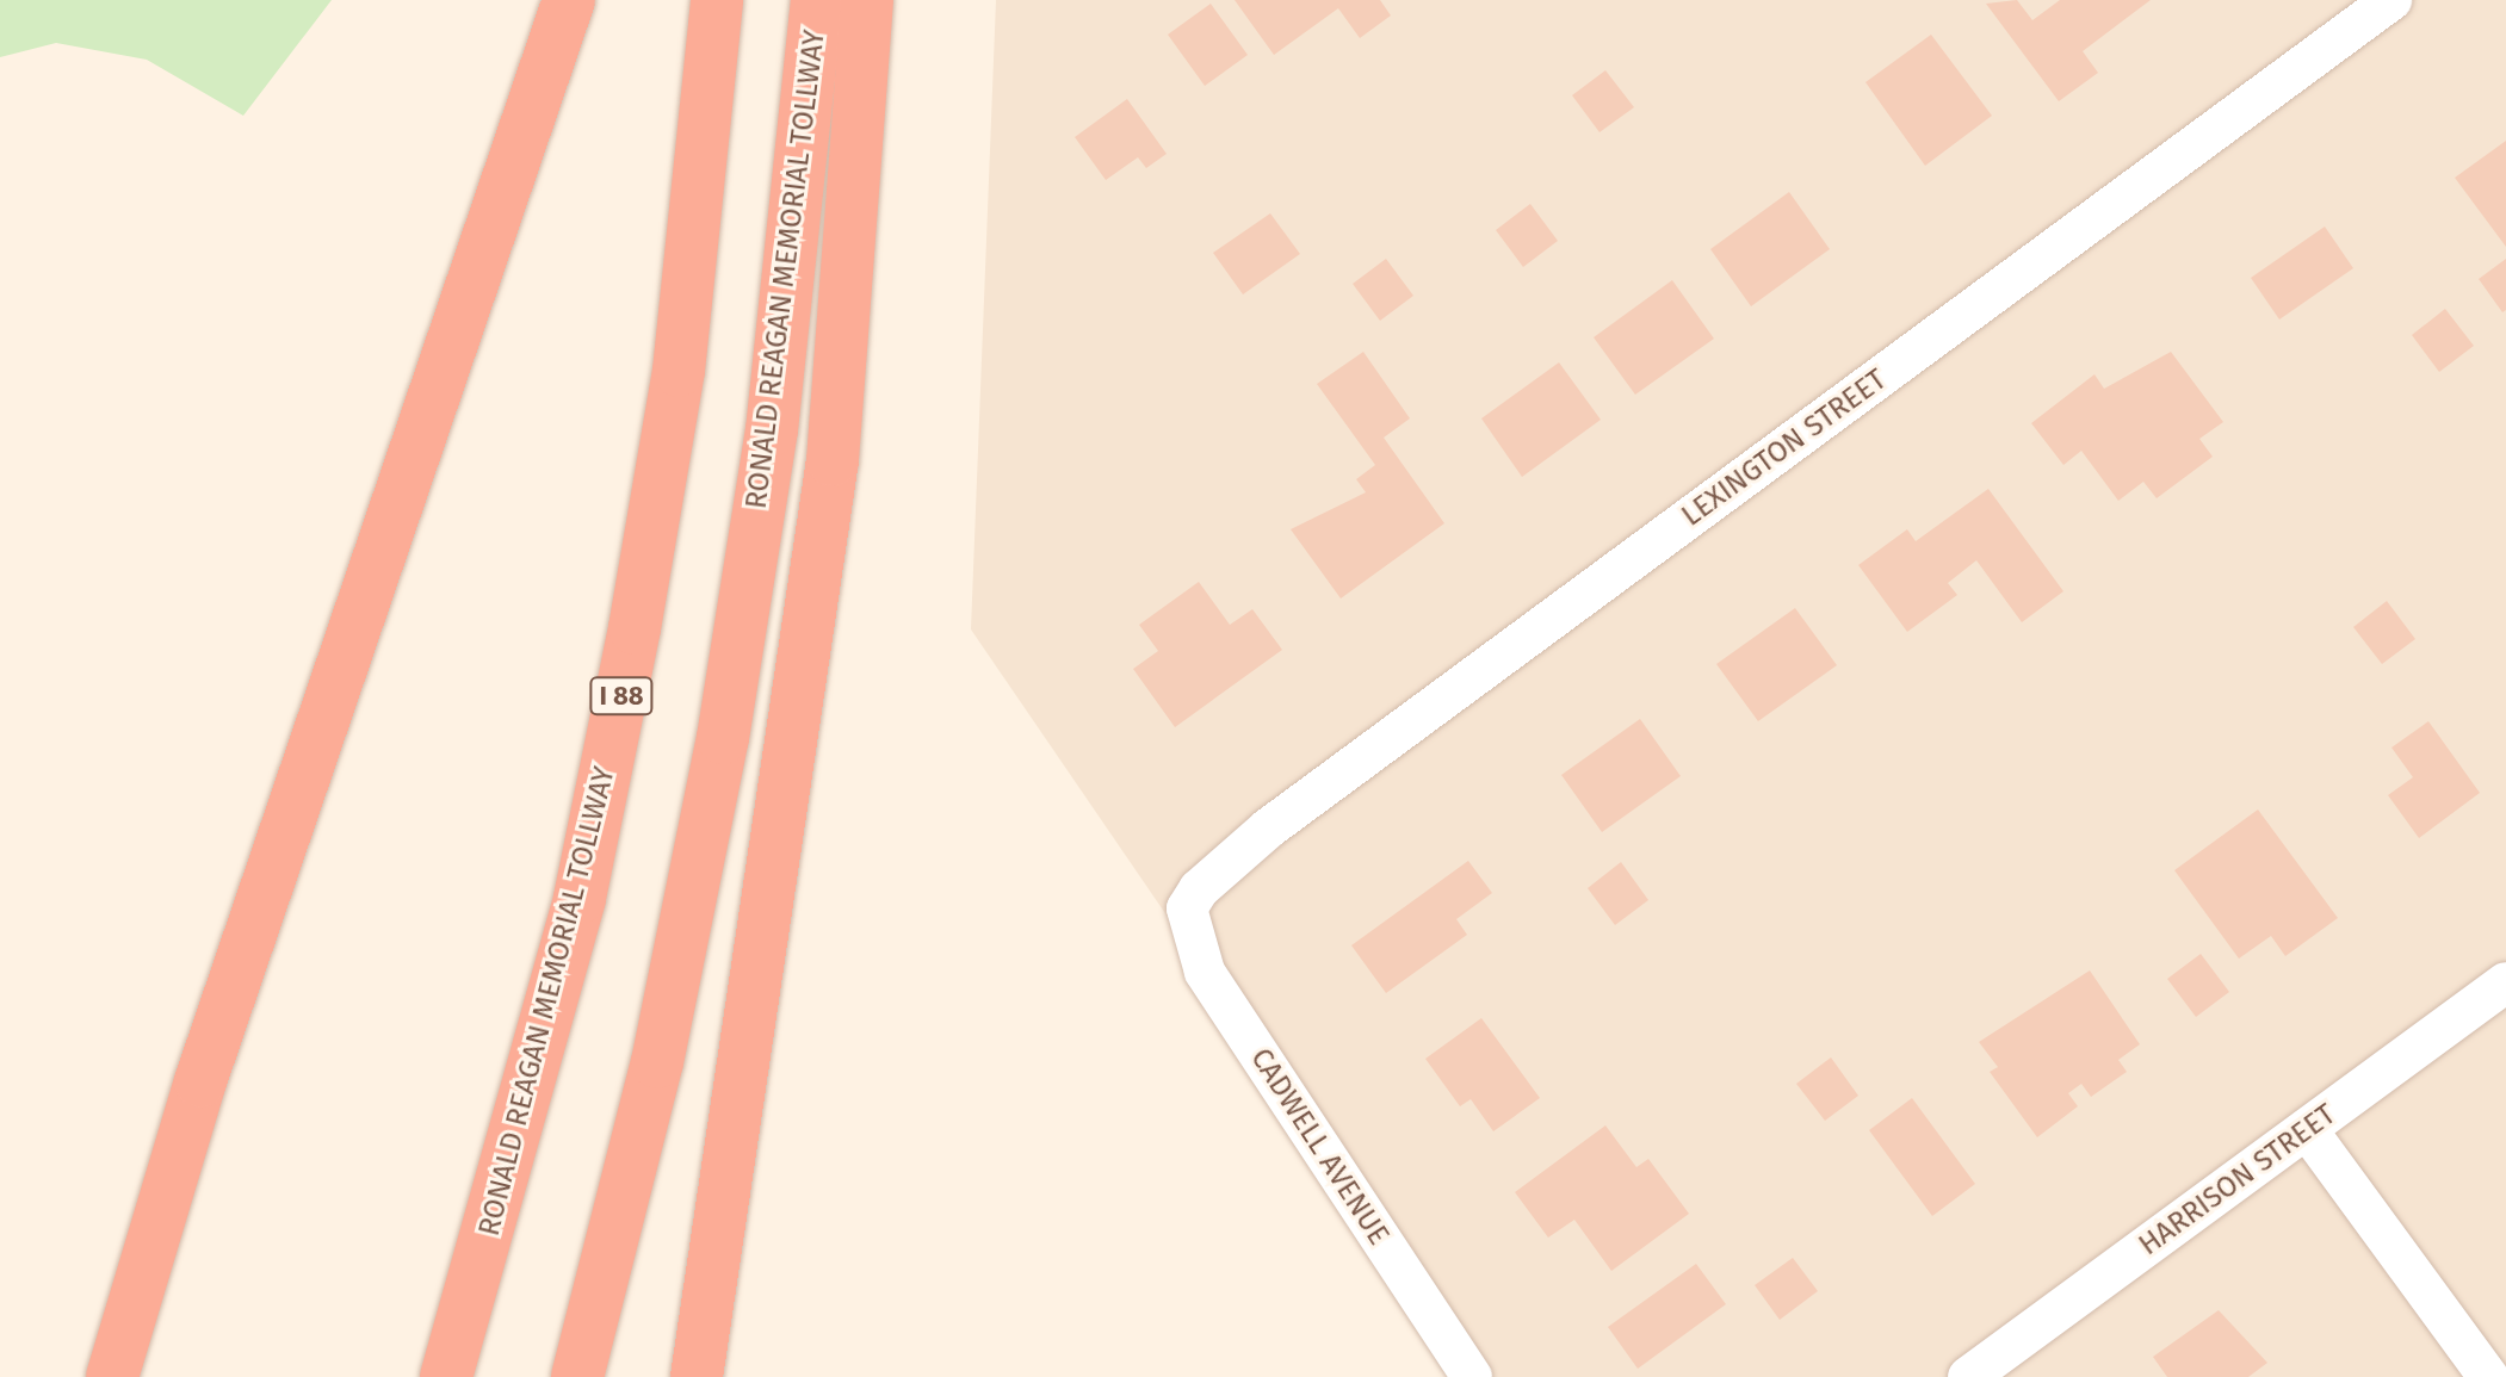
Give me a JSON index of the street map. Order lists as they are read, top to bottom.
{
  "streets": {
    "highway": ["RONALD REAGAN MEMORIAL TOLLWAY", "I 88"],
    "street": ["LEXINGTON STREET", "CADWELL AVENUE", "HARRISON STREET"]
  },
  "crossings": [
    ["LEXINGTON STREET", "CADWELL AVENUE"]
  ]
}
